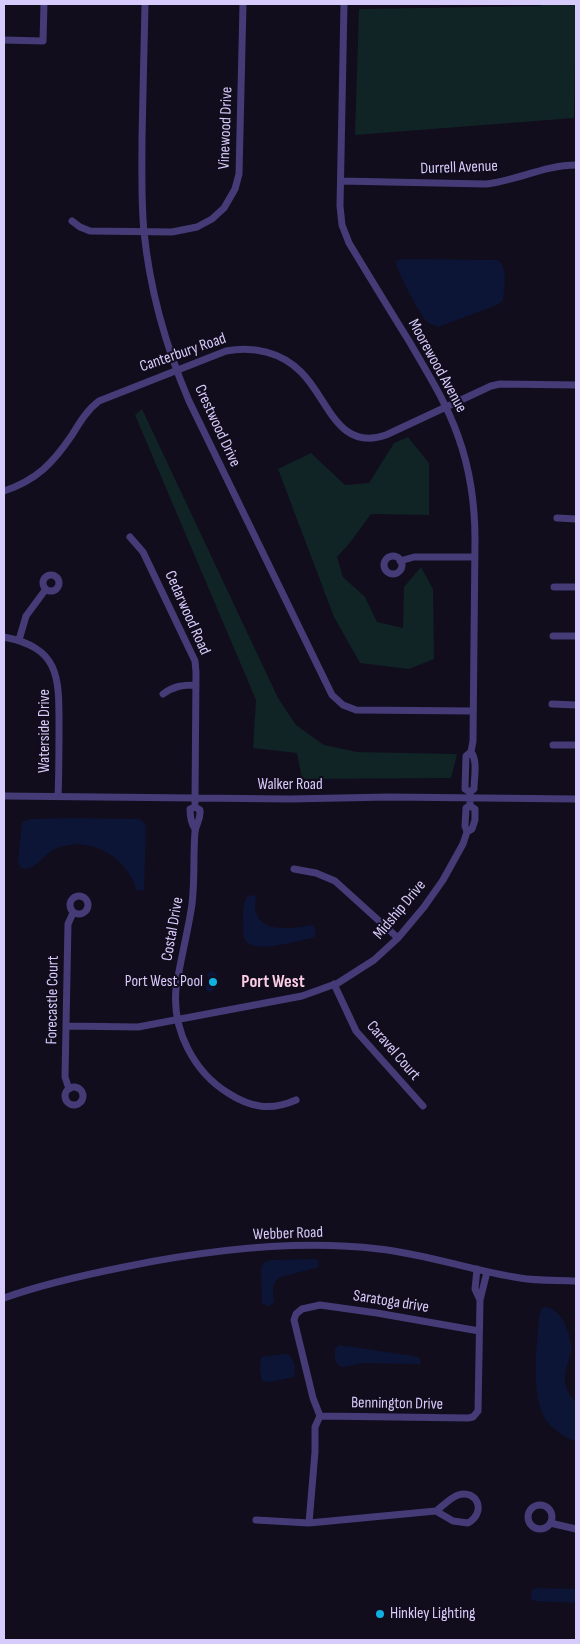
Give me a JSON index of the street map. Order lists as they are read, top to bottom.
{
  "streets": {
    "street": [
      "Vinewood Drive",
      "Durrell Avenue",
      "Canterbury Road",
      "Moorewood Avenue",
      "Crestwood Drive",
      "Cedarwood Road",
      "Waterside Drive",
      "Walker Road",
      "Midship Drive",
      "Costal Drive",
      "Forecastle Court",
      "Caravel Court",
      "Webber Road",
      "Saratoga drive",
      "Bennington Drive"
    ]
  },
  "crossings": [
    ["Vinewood Drive", "Crestwood Drive"],
    ["Durrell Avenue", "Moorewood Avenue"],
    ["Canterbury Road", "Moorewood Avenue"],
    ["Canterbury Road", "Crestwood Drive"],
    ["Moorewood Avenue", "Crestwood Drive"],
    ["Moorewood Avenue", "Walker Road"],
    ["Moorewood Avenue", "Midship Drive"],
    ["Cedarwood Road", "Walker Road"],
    ["Cedarwood Road", "Costal Drive"],
    ["Waterside Drive", "Walker Road"],
    ["Walker Road", "Midship Drive"],
    ["Walker Road", "Costal Drive"],
    ["Midship Drive", "Costal Drive"],
    ["Midship Drive", "Forecastle Court"],
    ["Midship Drive", "Caravel Court"],
    ["Saratoga drive", "Bennington Drive"]
  ],
  "districts": ["Port West"],
  "places": ["Port West Pool", "Hinkley Lighting"]
}
